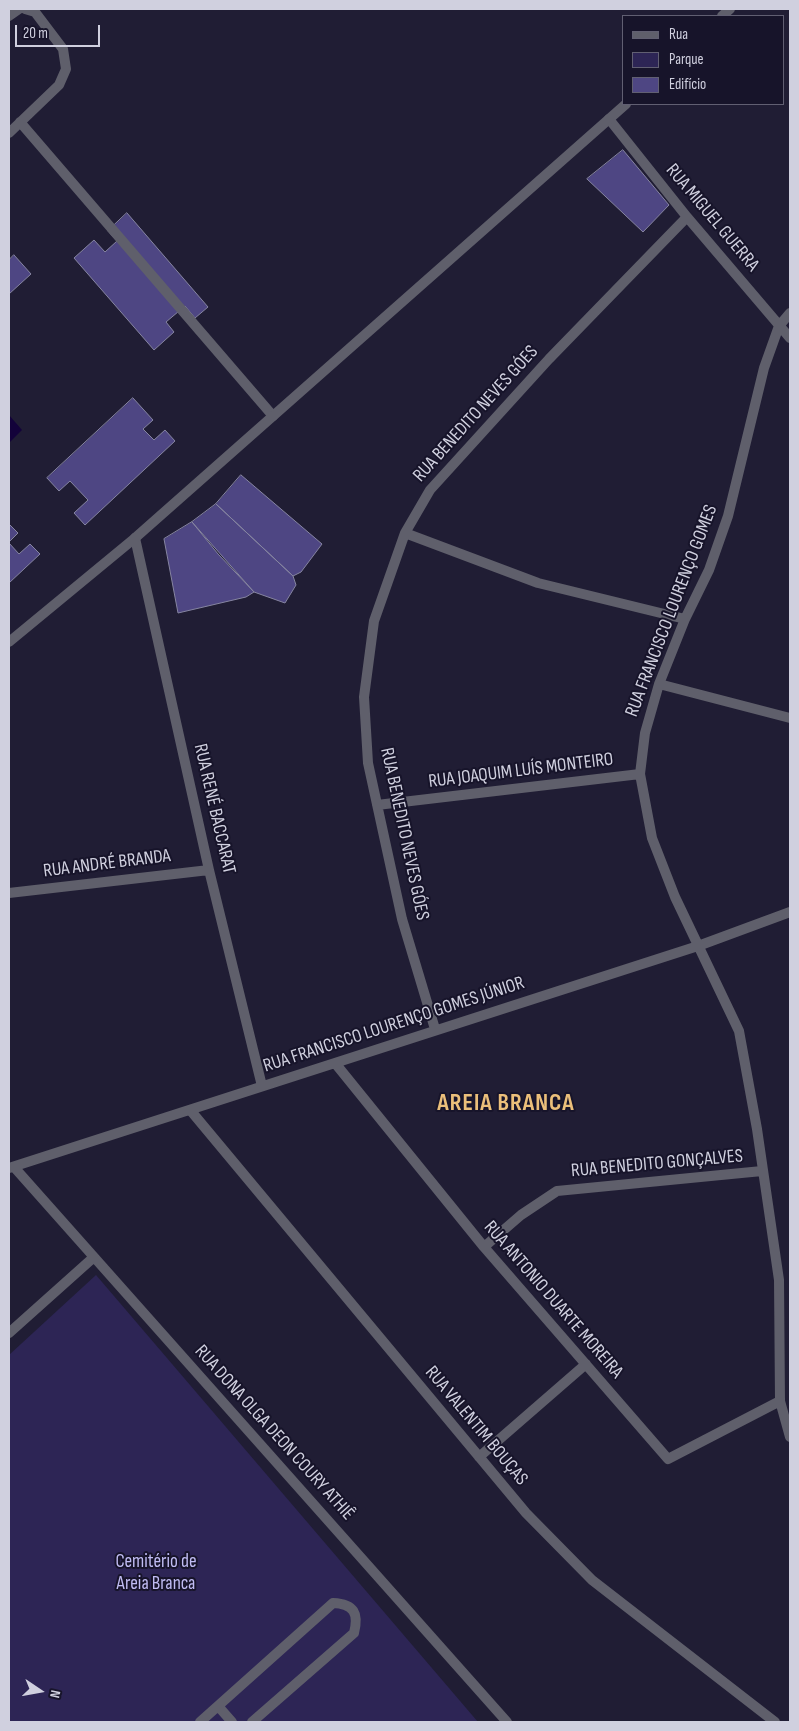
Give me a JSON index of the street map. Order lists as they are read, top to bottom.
{
  "streets": {
    "street": [
      "RUA MIGUEL GUERRA",
      "RUA BENEDITO NEVES GÓES",
      "RUA FRANCISCO LOURENÇO GOMES",
      "RUA JOAQUIM LUÍS MONTEIRO",
      "RUA RENÉ BACCARAT",
      "RUA ANDRÉ BRANDA",
      "RUA FRANCISCO LOURENÇO GOMES JÚNIOR",
      "RUA BENEDITO GONÇALVES",
      "RUA ANTONIO DUARTE MOREIRA",
      "RUA VALENTIM BOUÇAS",
      "RUA DONA OLGA DEON COURY ATHIÊ"
    ]
  },
  "crossings": [
    ["RUA MIGUEL GUERRA", "RUA BENEDITO NEVES GÓES"],
    ["RUA MIGUEL GUERRA", "RUA FRANCISCO LOURENÇO GOMES"],
    ["RUA BENEDITO NEVES GÓES", "RUA JOAQUIM LUÍS MONTEIRO"],
    ["RUA BENEDITO NEVES GÓES", "RUA FRANCISCO LOURENÇO GOMES JÚNIOR"],
    ["RUA FRANCISCO LOURENÇO GOMES", "RUA JOAQUIM LUÍS MONTEIRO"],
    ["RUA FRANCISCO LOURENÇO GOMES", "RUA FRANCISCO LOURENÇO GOMES JÚNIOR"],
    ["RUA FRANCISCO LOURENÇO GOMES", "RUA BENEDITO GONÇALVES"],
    ["RUA FRANCISCO LOURENÇO GOMES", "RUA ANTONIO DUARTE MOREIRA"],
    ["RUA RENÉ BACCARAT", "RUA ANDRÉ BRANDA"],
    ["RUA RENÉ BACCARAT", "RUA FRANCISCO LOURENÇO GOMES JÚNIOR"],
    ["RUA FRANCISCO LOURENÇO GOMES JÚNIOR", "RUA ANTONIO DUARTE MOREIRA"],
    ["RUA FRANCISCO LOURENÇO GOMES JÚNIOR", "RUA VALENTIM BOUÇAS"],
    ["RUA FRANCISCO LOURENÇO GOMES JÚNIOR", "RUA DONA OLGA DEON COURY ATHIÊ"],
    ["RUA BENEDITO GONÇALVES", "RUA ANTONIO DUARTE MOREIRA"]
  ],
  "districts": ["AREIA BRANCA"],
  "parks": ["Cemitério de Areia Branca"],
  "legend": ["Rua", "Parque", "Edifício"],
  "scale_bar": "20 m",
  "north": "right"
}
